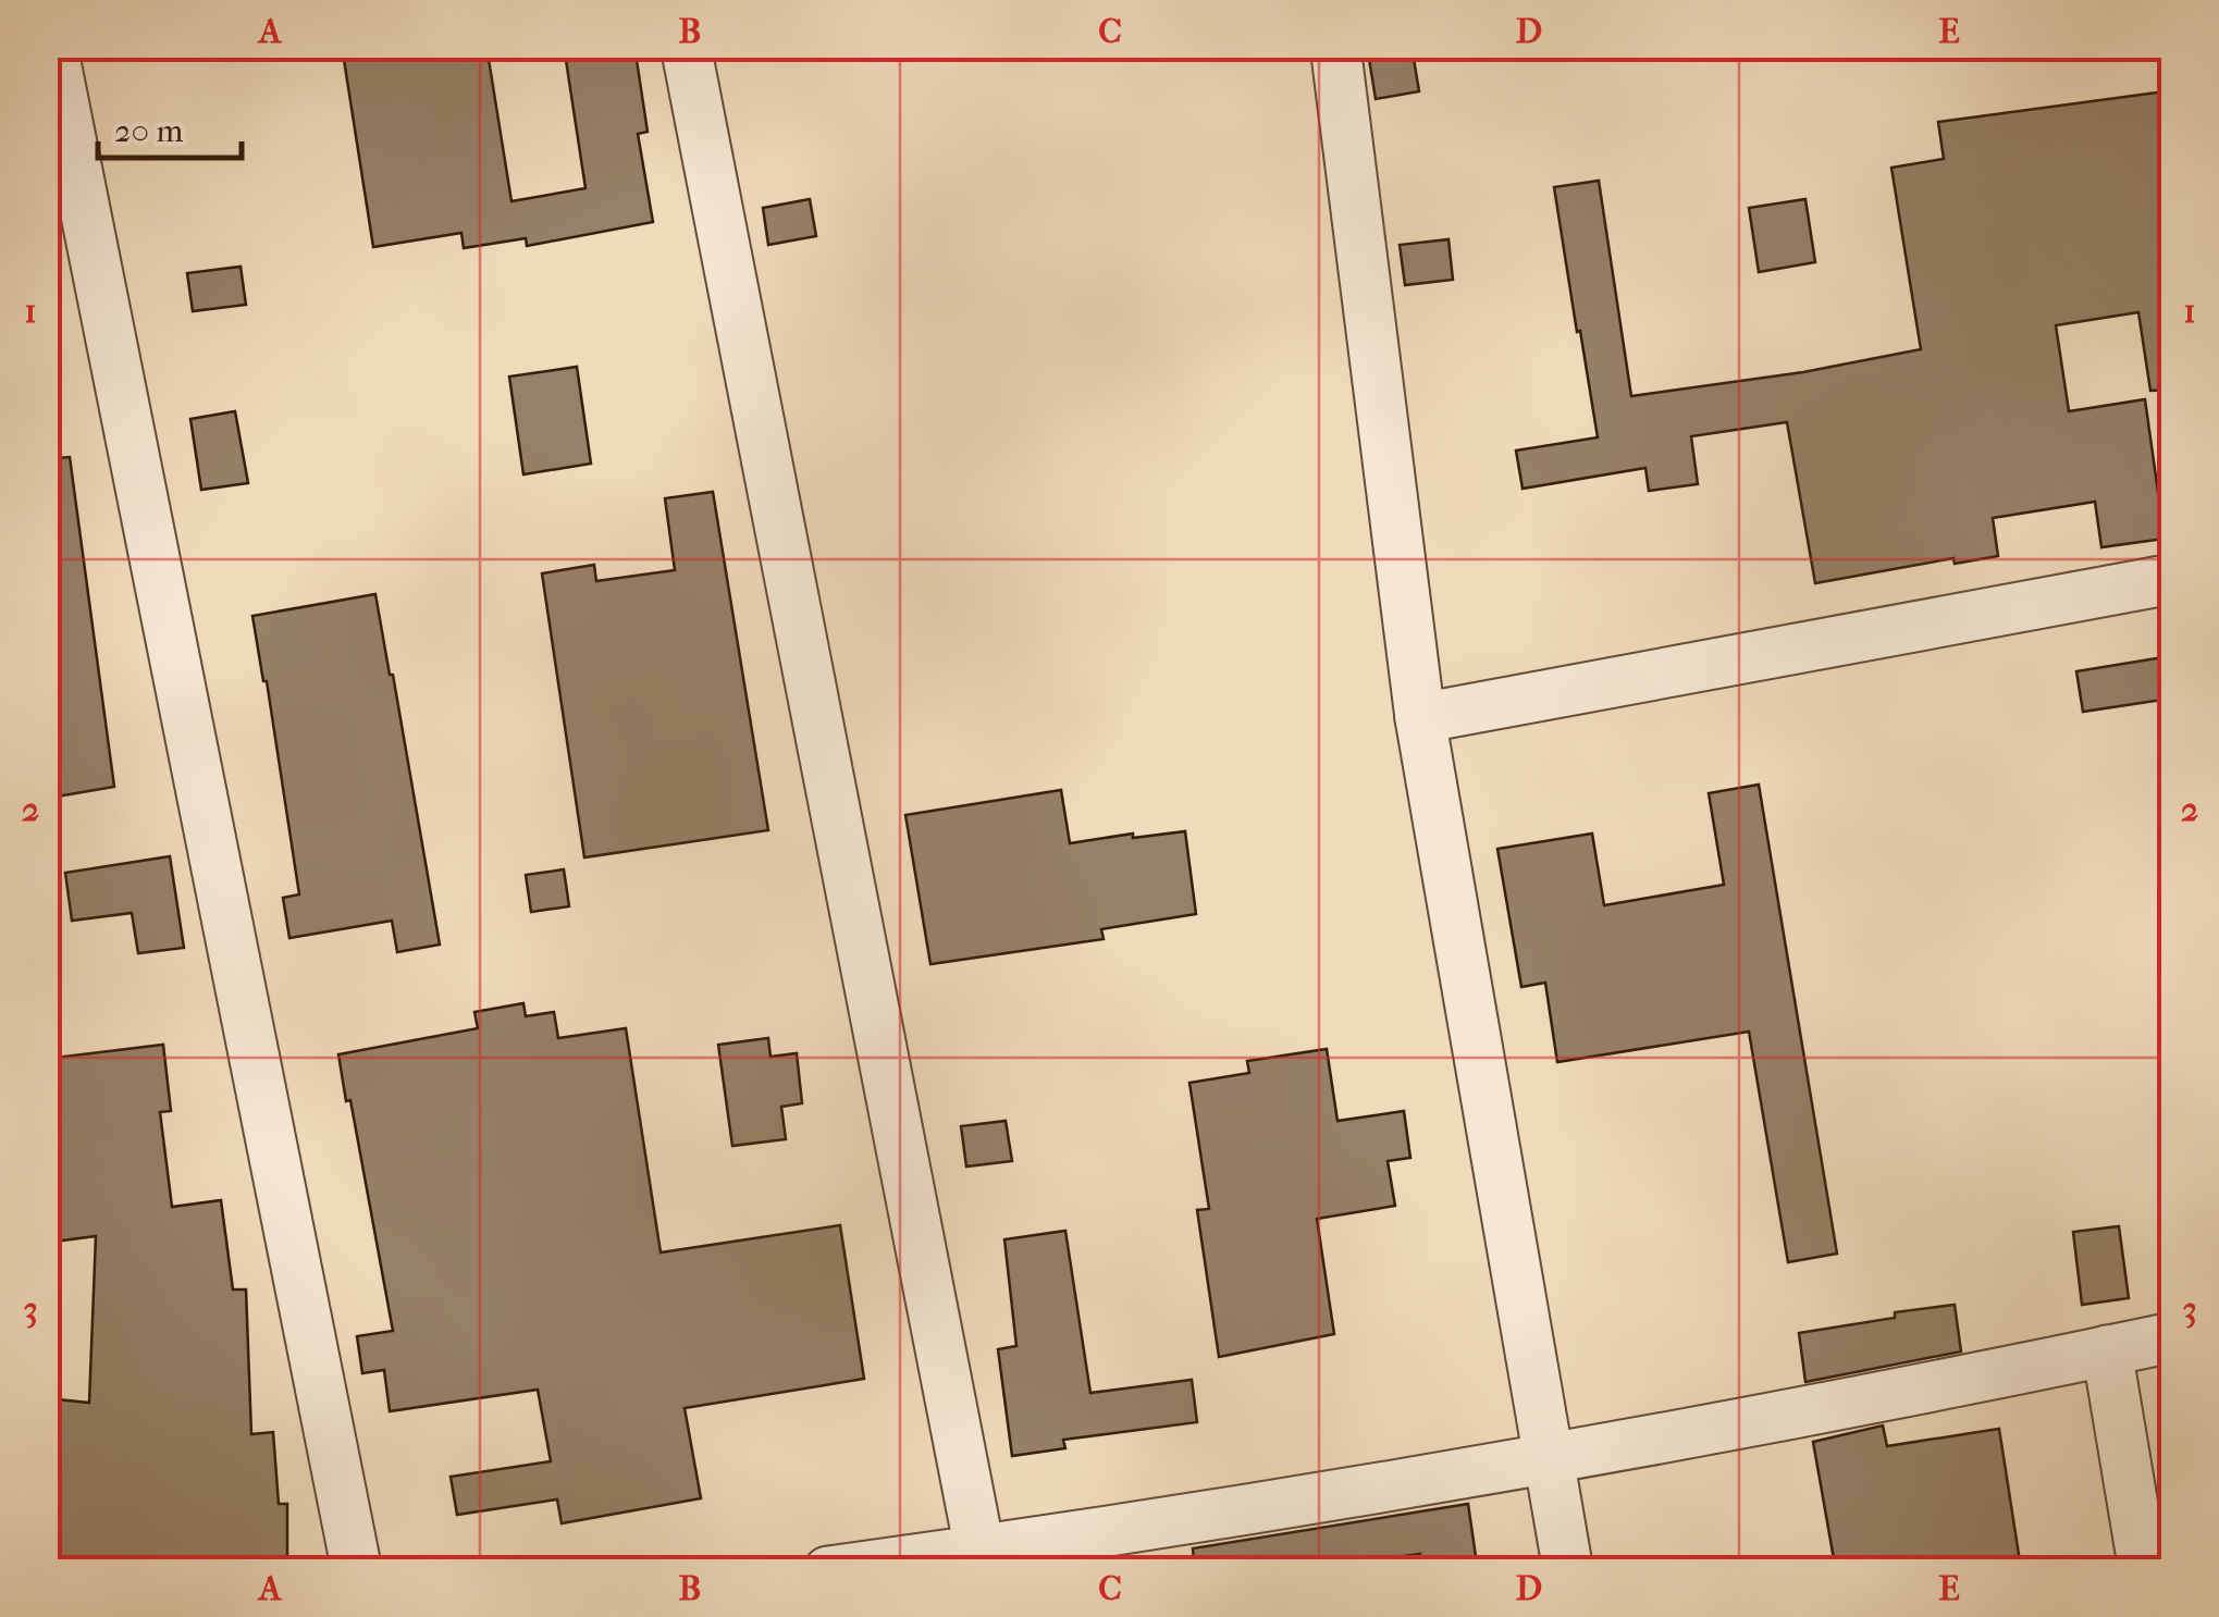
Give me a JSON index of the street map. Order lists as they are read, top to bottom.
{
  "scale_bar": "20 m",
  "grid": {
    "columns": [
      "A",
      "B",
      "C",
      "D",
      "E"
    ],
    "rows": ["1", "2", "3"]
  }
}
